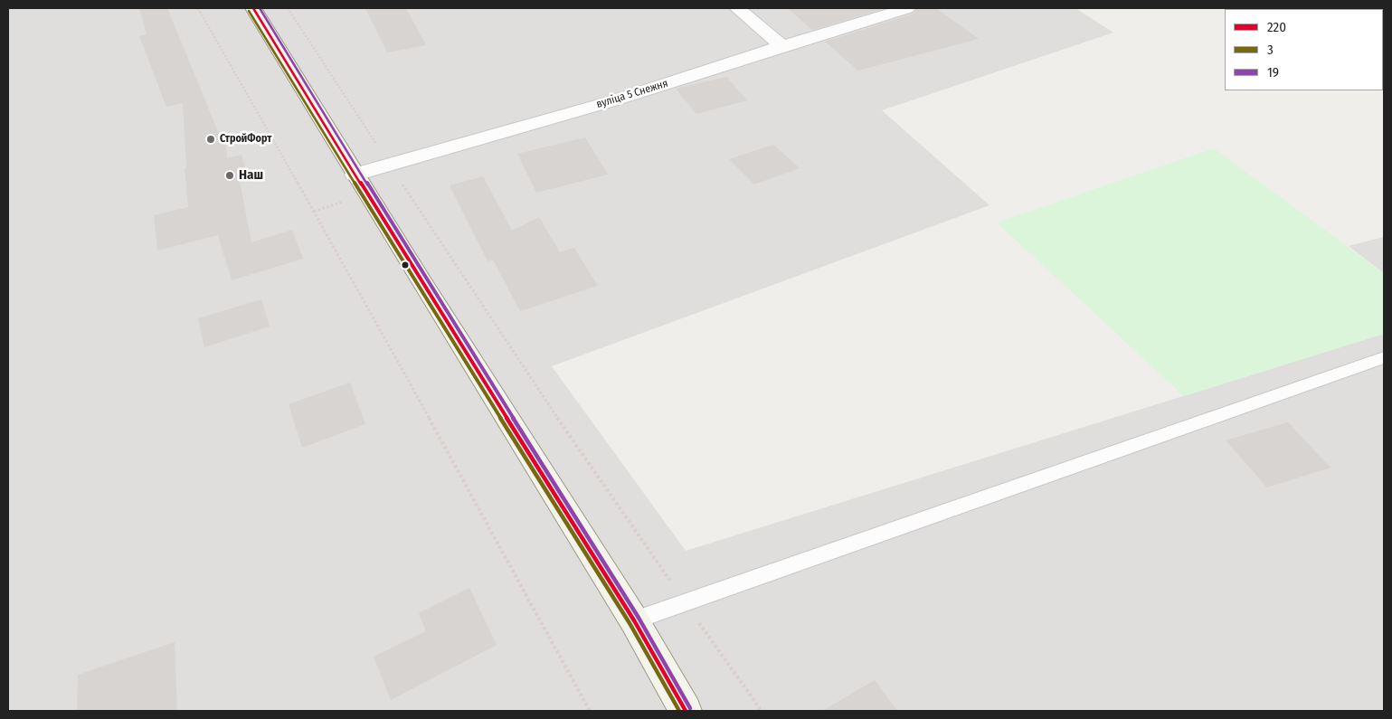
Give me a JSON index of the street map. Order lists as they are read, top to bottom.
{
  "streets": {
    "street": ["вуліца 5 Снежня"]
  },
  "places": ["СтройФорт", "Наш"],
  "lines": ["transit line 220", "transit line 19", "transit line 3"],
  "legend": ["220", "3", "19"]
}
